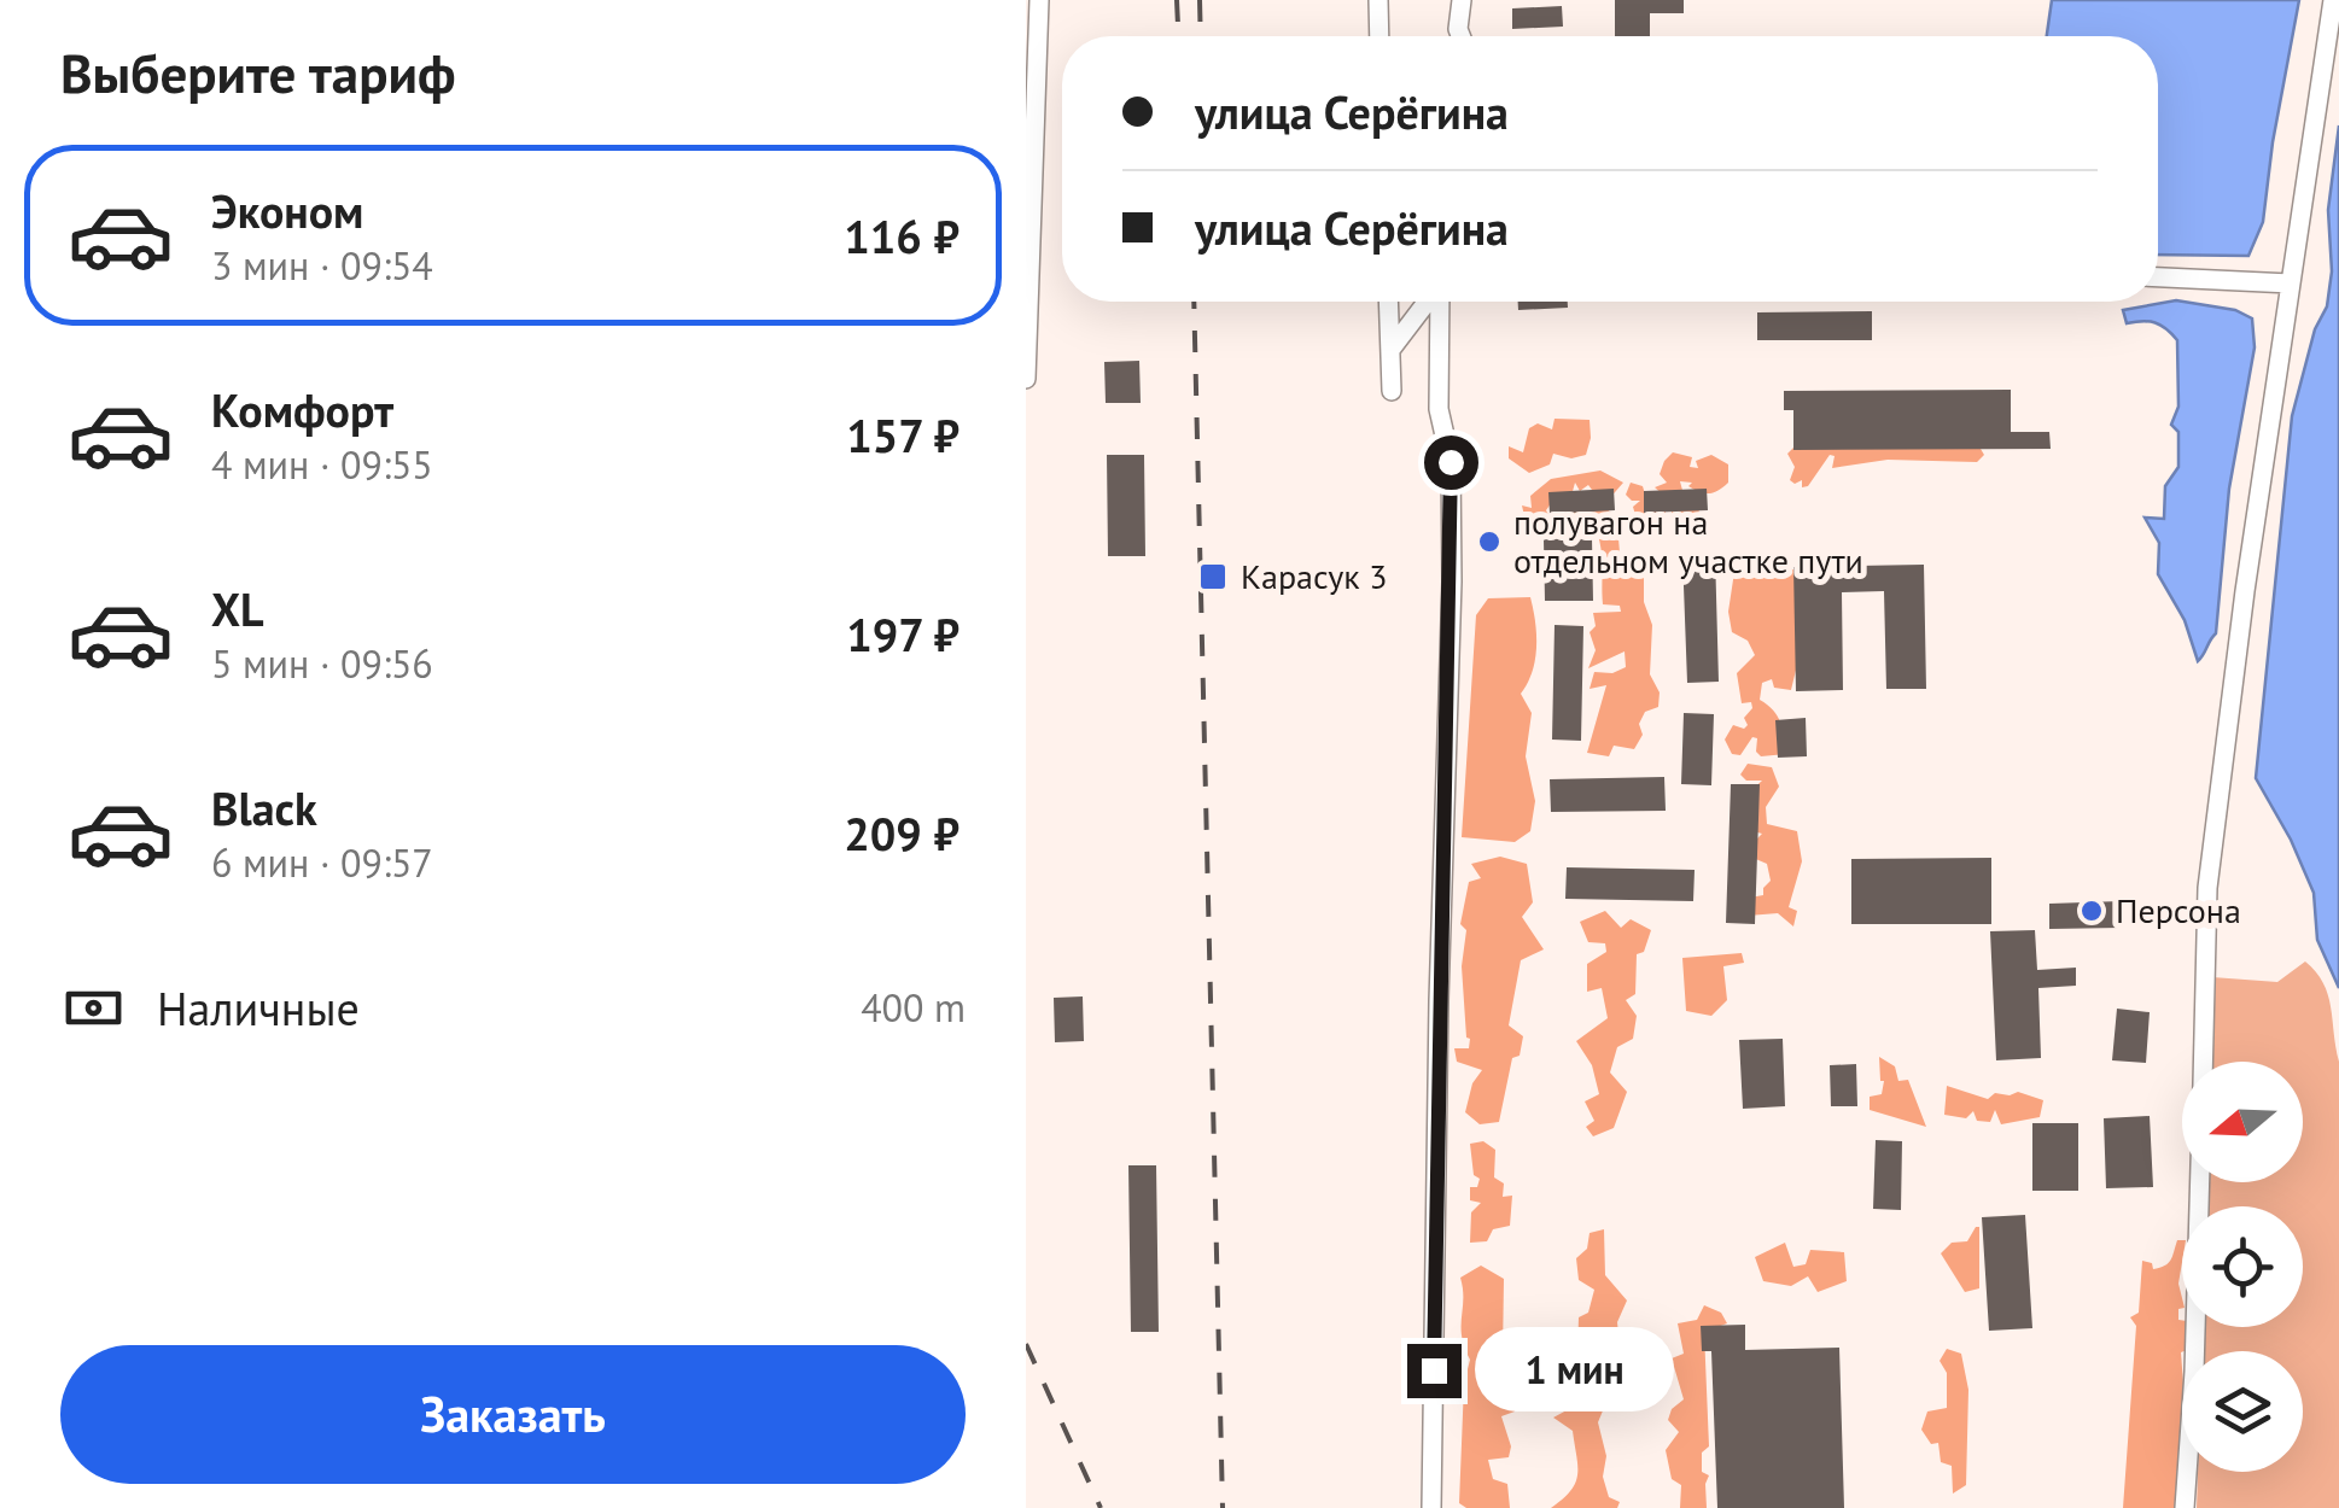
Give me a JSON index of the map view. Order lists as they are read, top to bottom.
{
  "places": {
    "other": ["полувагон на отдельном участке пути", "Персона"],
    "transit": ["Карасук 3"]
  },
  "north": "left",
  "page": {
    "heading": "Выберите тариф",
    "banner": ["улица Серёгина", "улица Серёгина"],
    "list": [
      {
        "name": "Эконом",
        "note": "3 мин · 09:54",
        "value": "116 ₽"
      },
      {
        "name": "Комфорт",
        "note": "4 мин · 09:55",
        "value": "157 ₽"
      },
      {
        "name": "XL",
        "note": "5 мин · 09:56",
        "value": "197 ₽"
      },
      {
        "name": "Black",
        "note": "6 мин · 09:57",
        "value": "209 ₽"
      }
    ],
    "pay": ["Наличные", "400 m"],
    "buttons": "Заказать",
    "bubble": "1 мин"
  }
}
